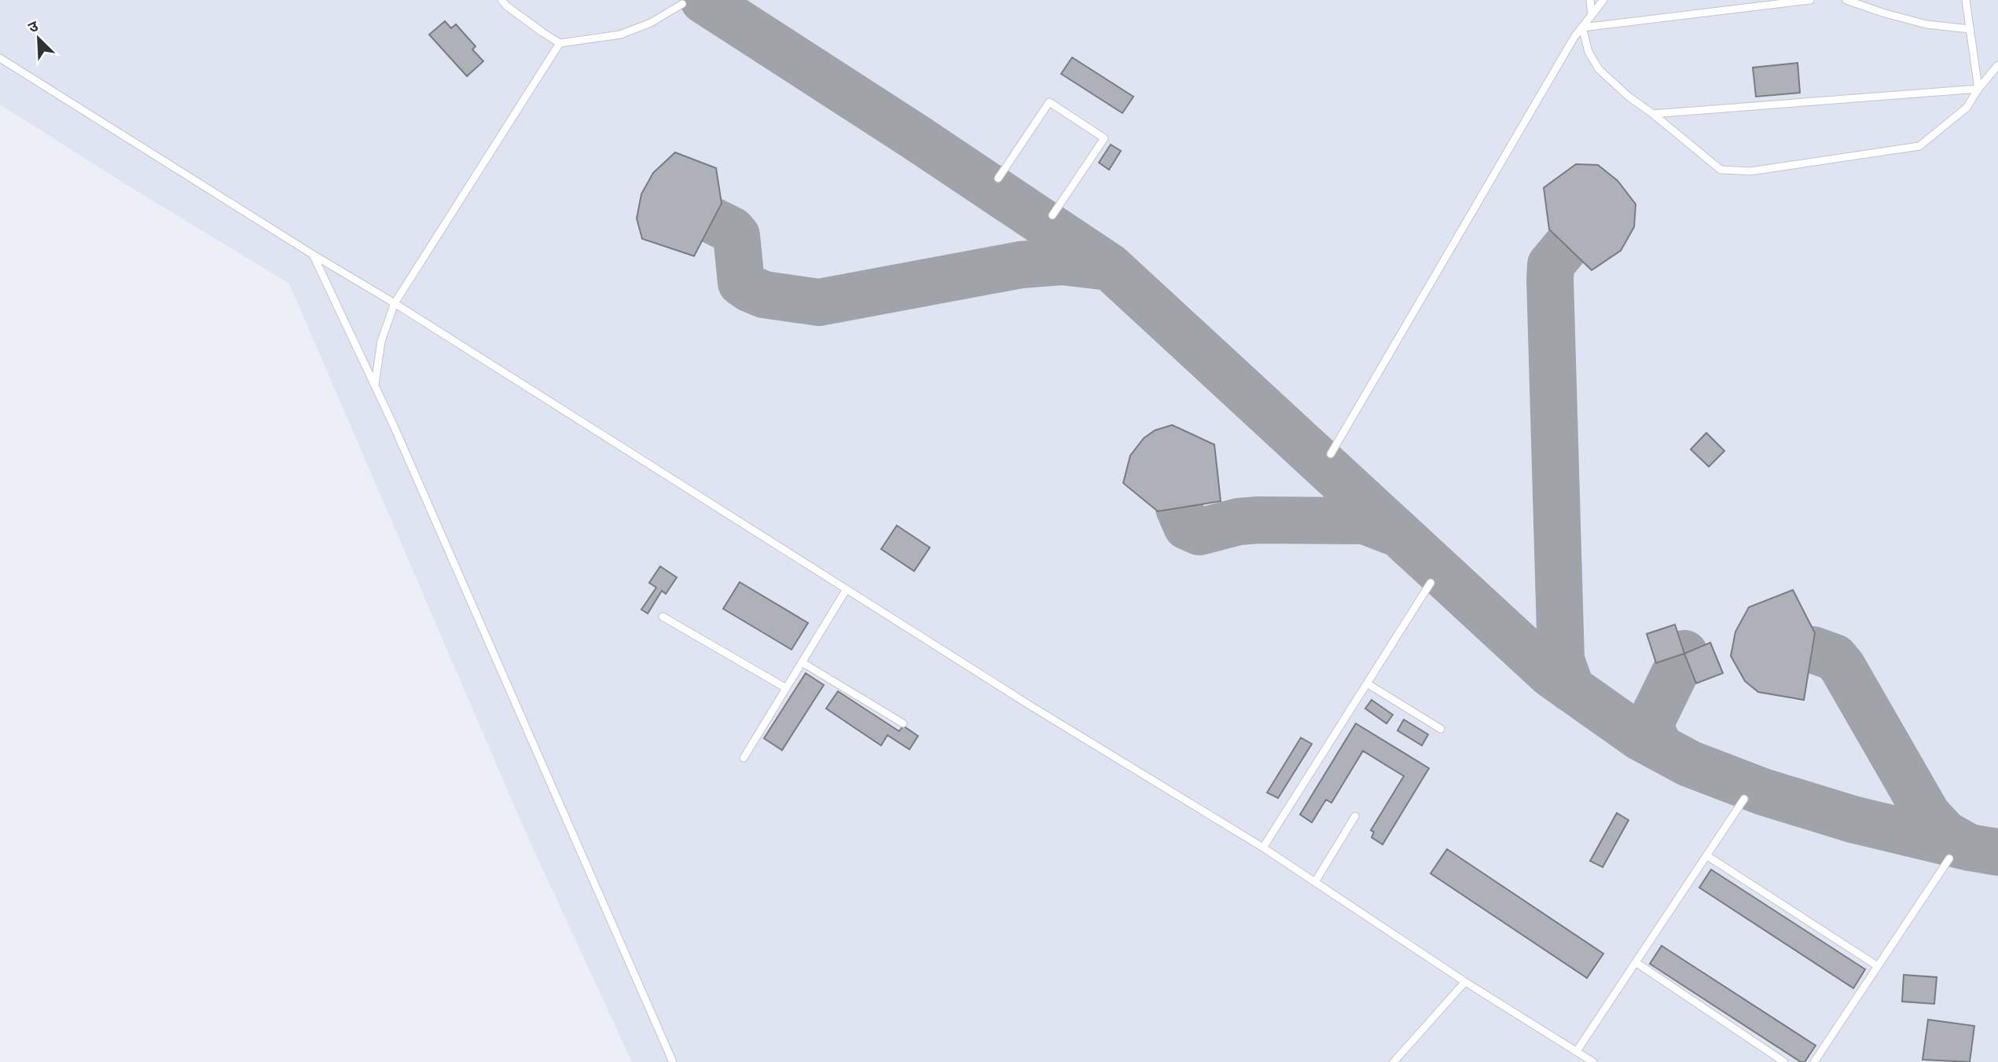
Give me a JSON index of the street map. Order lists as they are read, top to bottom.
{
  "north": "top left"
}
